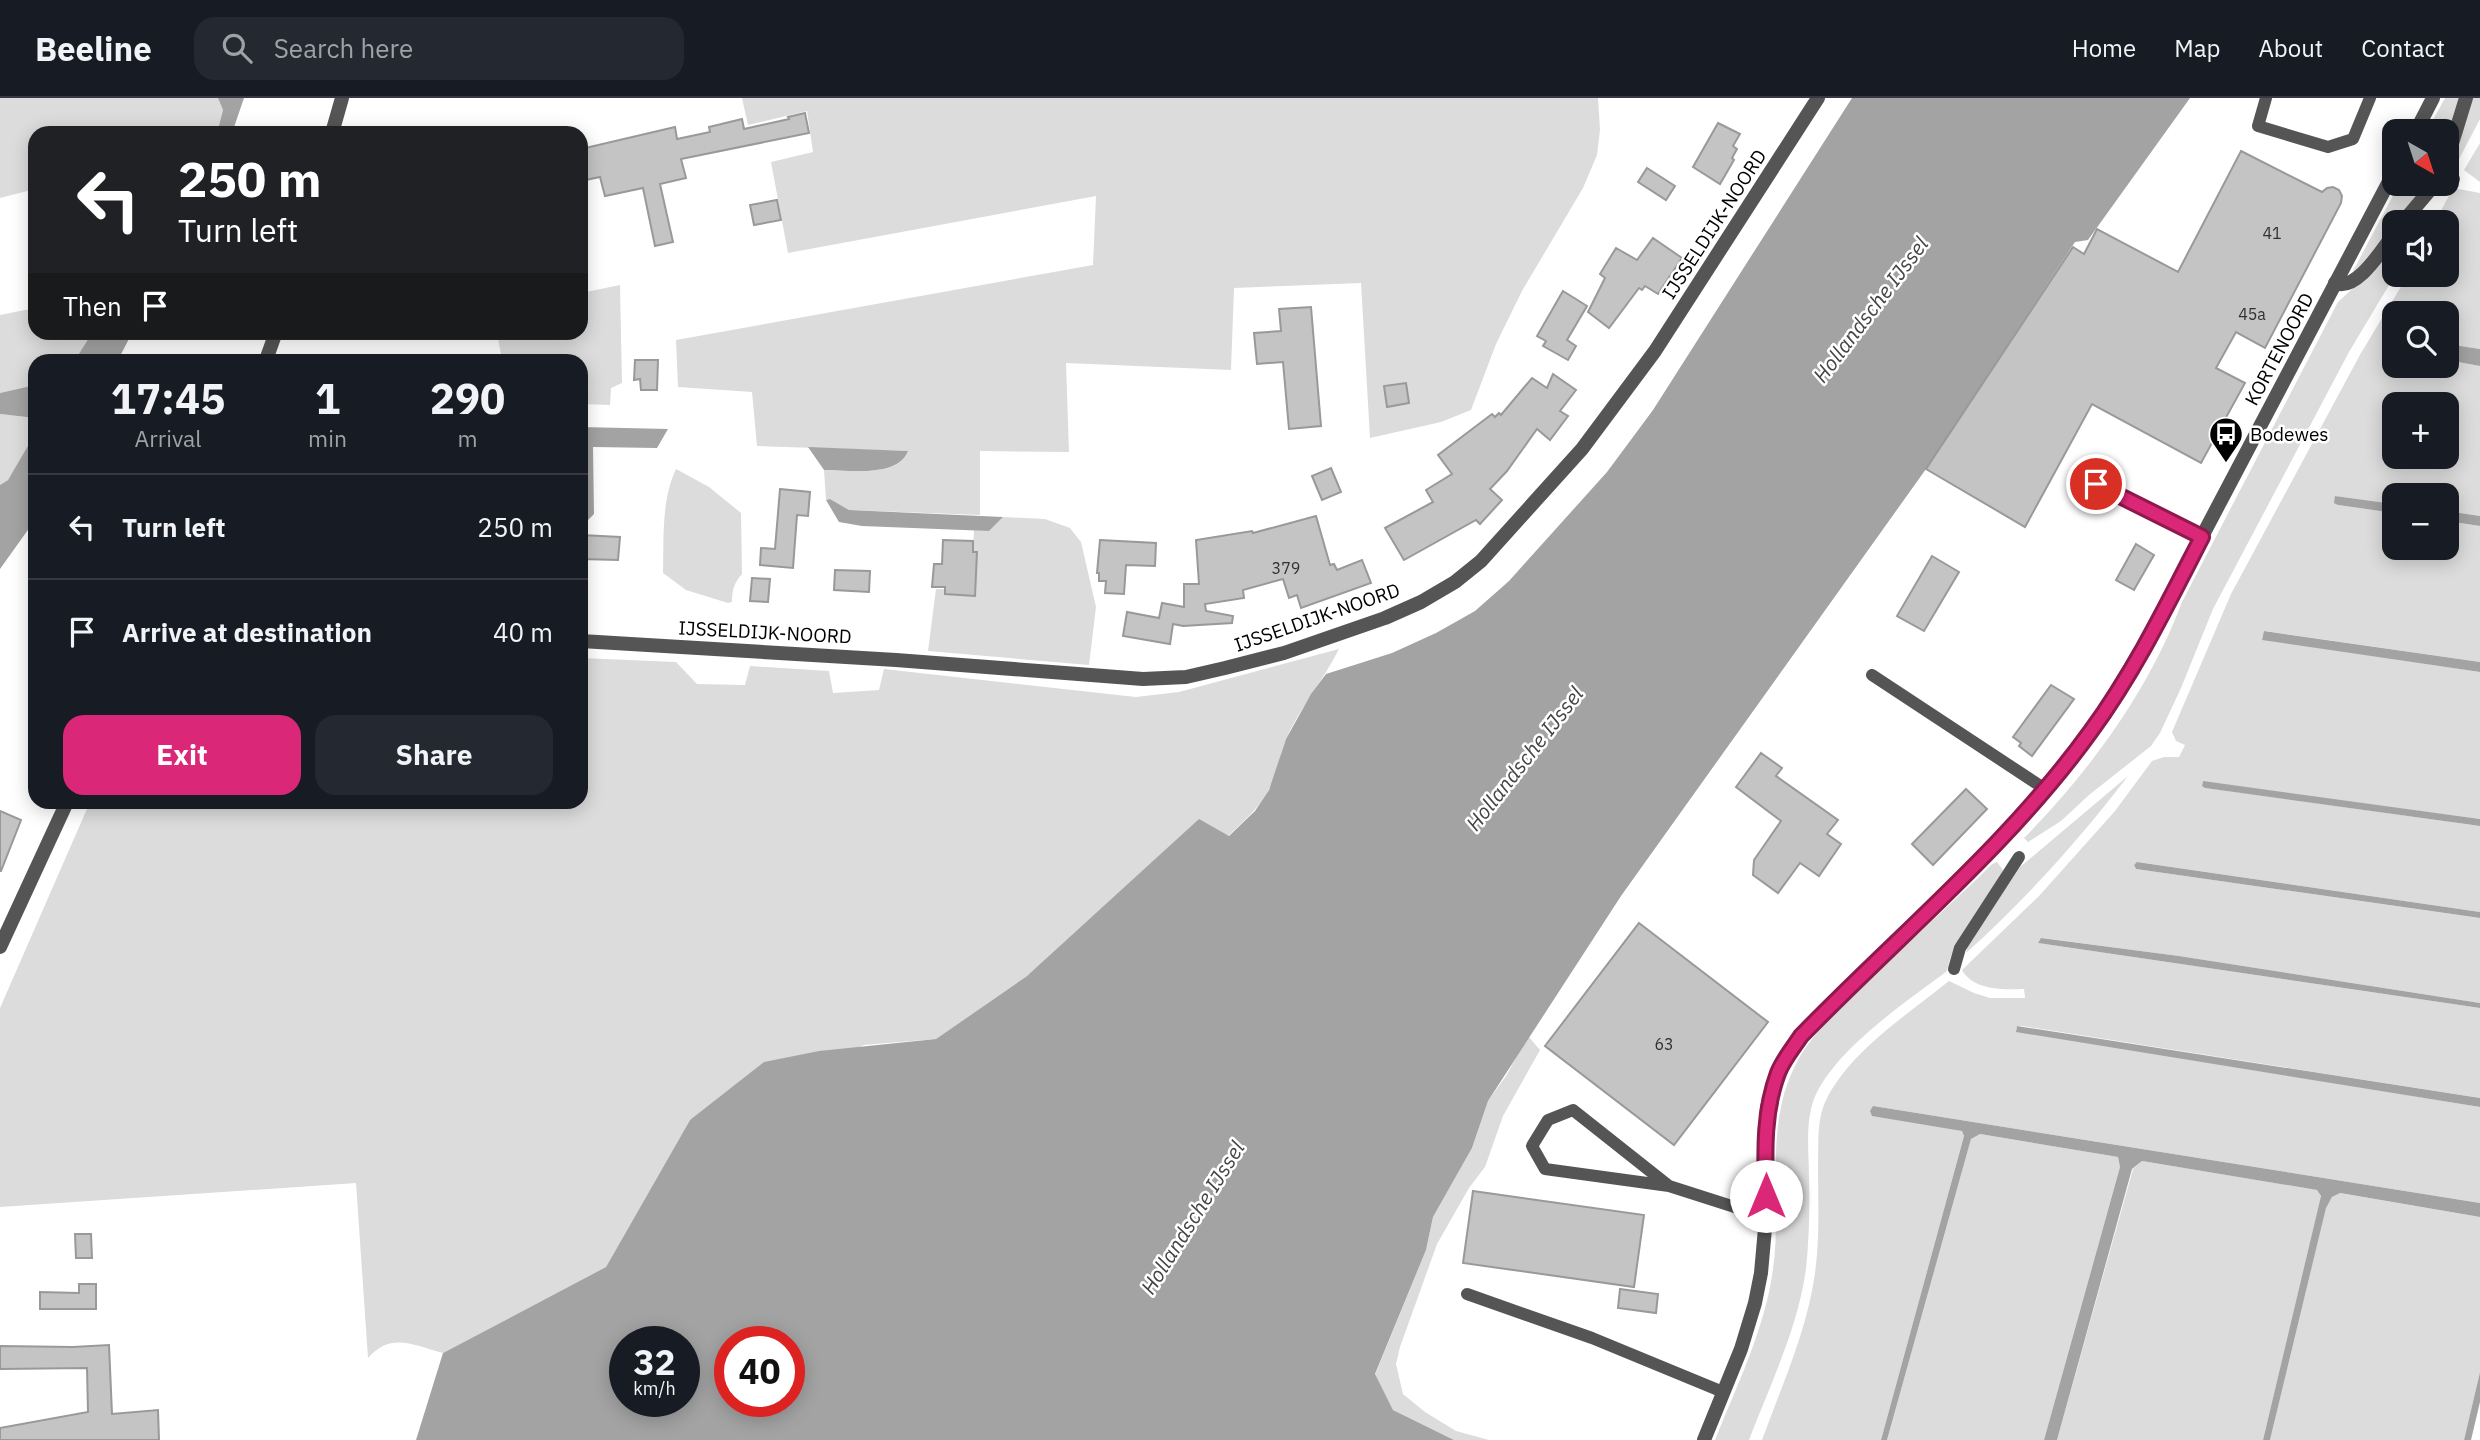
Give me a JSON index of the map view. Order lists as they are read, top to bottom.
{
  "streets": {
    "street": ["IJSSELDIJK-NOORD", "KORTENOORD"]
  },
  "water": ["Hollandsche IJssel"],
  "places": {
    "bus stop": ["Bodewes"]
  },
  "house_numbers": [
    "41",
    "45a",
    "379",
    "63"
  ],
  "north": "bottom right",
  "page": {
    "header": "Beeline",
    "search": "Search here",
    "nav": [
      "Home",
      "Map",
      "About",
      "Contact"
    ],
    "map_buttons": ["+", "−"],
    "turn": ["250 m", "Turn left"],
    "then": "Then",
    "eta": [
      "17:45",
      "Arrival",
      "1",
      "min",
      "290",
      "m"
    ],
    "list": [
      {
        "name": "Turn left",
        "value": "250 m"
      },
      {
        "name": "Arrive at destination",
        "value": "40 m"
      }
    ],
    "buttons": ["Exit", "Share"],
    "speed": "32 km/h",
    "limit": "40"
  }
}
